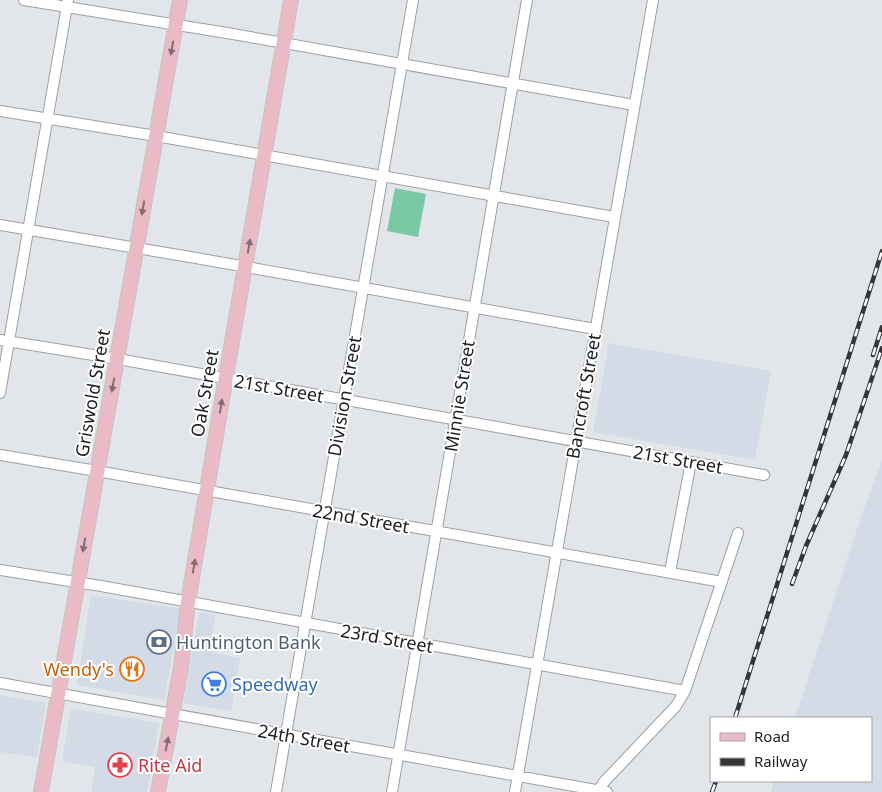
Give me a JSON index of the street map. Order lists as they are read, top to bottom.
{
  "streets": {
    "main road": ["Griswold Street", "Oak Street"],
    "street": [
      "21st Street",
      "Division Street",
      "Minnie Street",
      "Bancroft Street",
      "22nd Street",
      "23rd Street",
      "24th Street"
    ]
  },
  "crossings": [
    ["21st Street", "Griswold Street"],
    ["21st Street", "Oak Street"],
    ["21st Street", "Division Street"],
    ["21st Street", "Minnie Street"],
    ["21st Street", "Bancroft Street"],
    ["Griswold Street", "22nd Street"],
    ["Griswold Street", "23rd Street"],
    ["Griswold Street", "24th Street"],
    ["Oak Street", "22nd Street"],
    ["Oak Street", "23rd Street"],
    ["Oak Street", "24th Street"],
    ["Division Street", "22nd Street"],
    ["Division Street", "23rd Street"],
    ["Division Street", "24th Street"],
    ["Minnie Street", "22nd Street"],
    ["Minnie Street", "23rd Street"],
    ["Minnie Street", "24th Street"],
    ["Bancroft Street", "22nd Street"],
    ["Bancroft Street", "23rd Street"],
    ["Bancroft Street", "24th Street"]
  ],
  "one_way": ["Griswold Street", "Oak Street"],
  "places": {
    "bank": ["Huntington Bank"],
    "restaurant": ["Wendy's"],
    "supermarket": ["Speedway"],
    "pharmacy": ["Rite Aid"]
  },
  "legend": ["Road", "Railway"]
}
